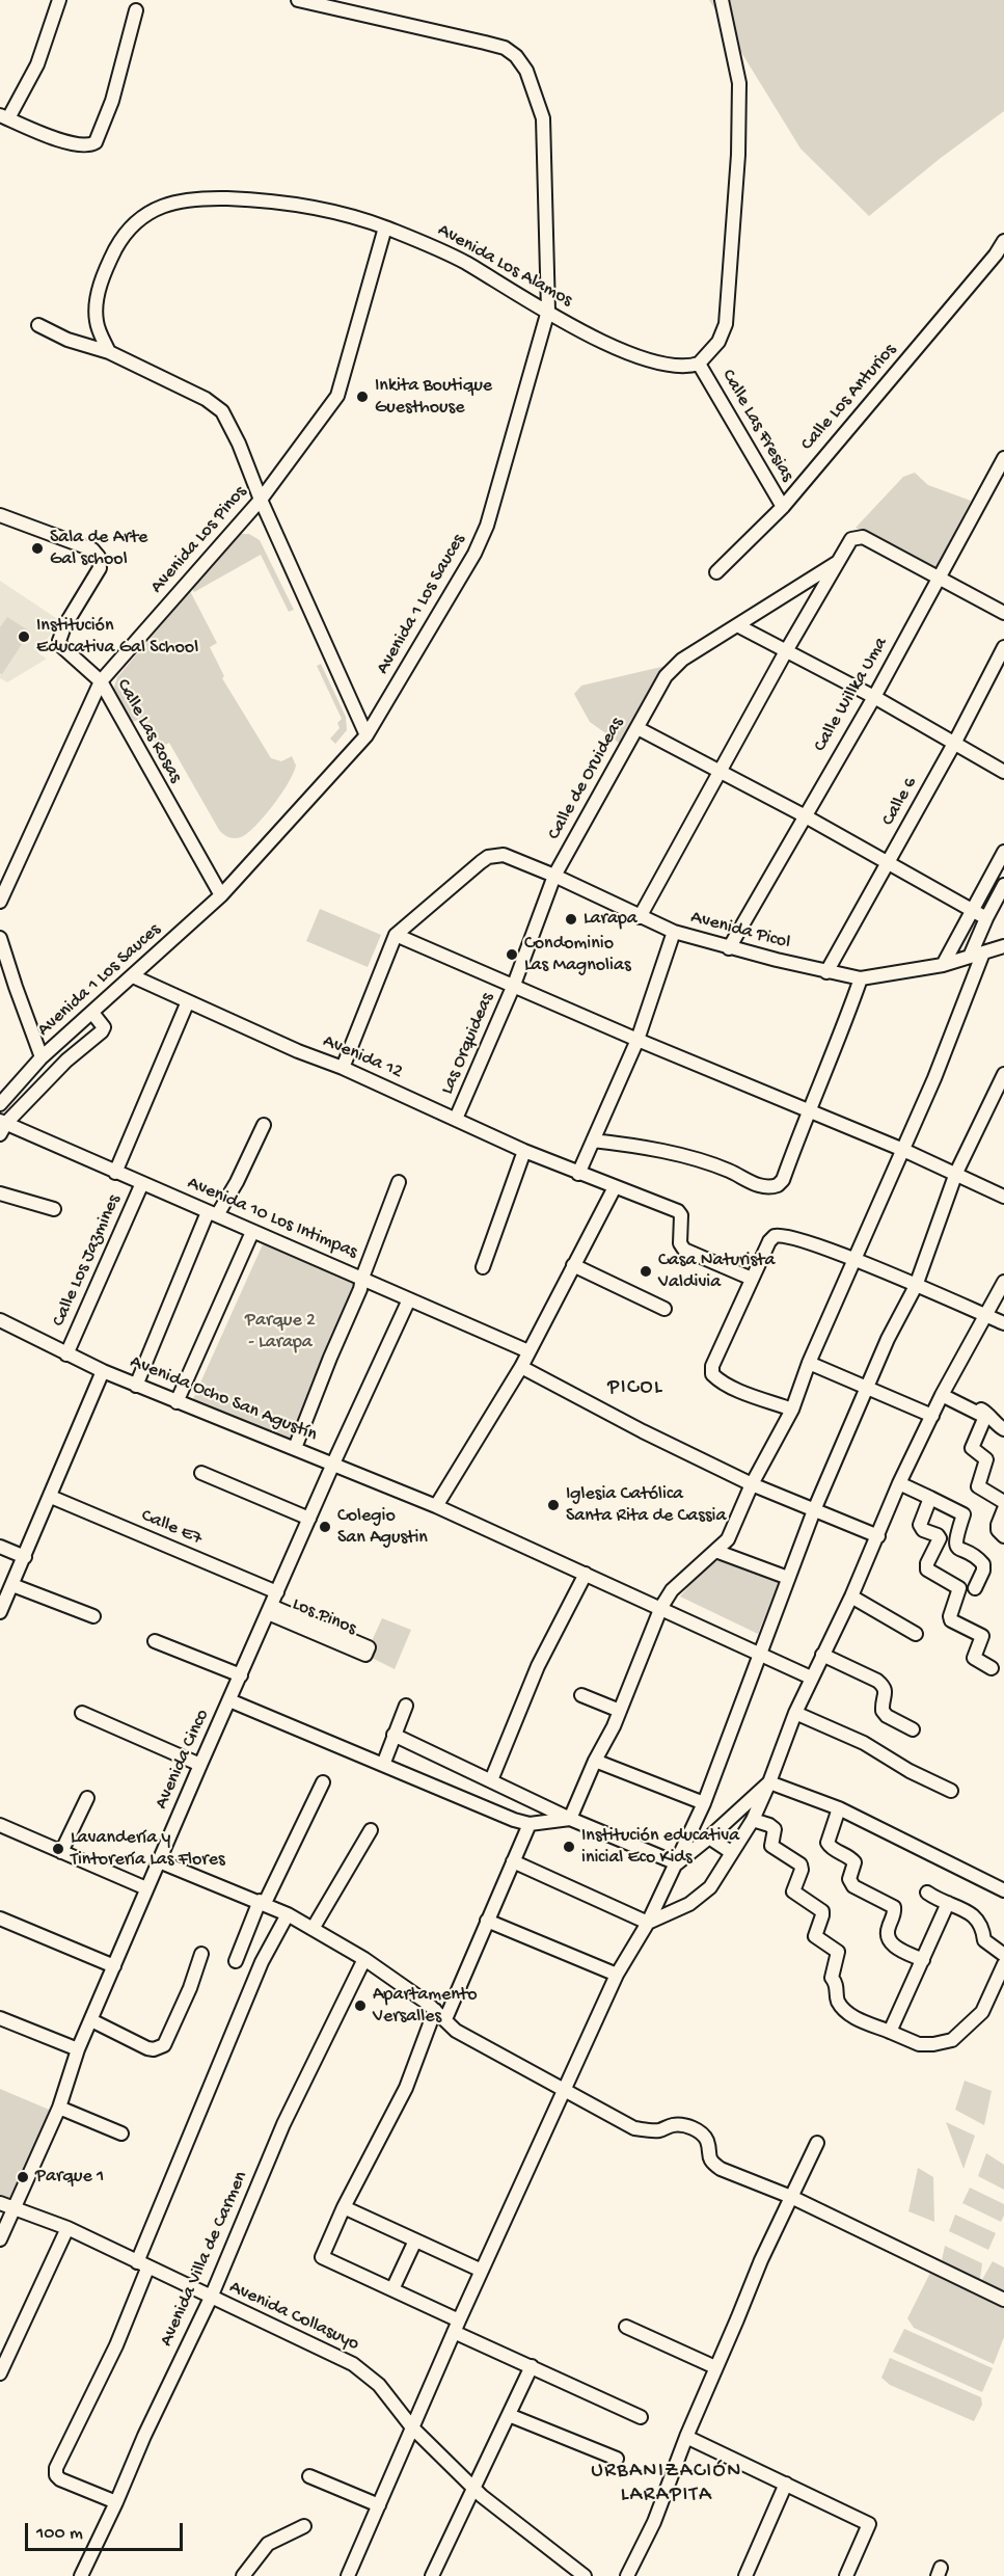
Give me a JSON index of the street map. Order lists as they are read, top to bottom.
{
  "streets": {
    "street": [
      "Avenida Los Alamos",
      "Calle Los Anturios",
      "Calle Las Fresias",
      "Avenida Los Pinos",
      "Avenida 1 Los Sauces",
      "Calle Willka Uma",
      "Calle Las Rosas",
      "Calle de Oruideas",
      "Calle 6",
      "Avenida Picol",
      "Las Orquideas",
      "Avenida 12",
      "Avenida 10 Los Intimpas",
      "Calle Los Jazmines",
      "Avenida Ocho San Agustín",
      "Calle E7",
      "Los Pinos",
      "Avenida Cinco",
      "Avenida Villa de Carmen",
      "Avenida Collasuyo"
    ]
  },
  "crossings": [
    ["Avenida Los Alamos", "Calle Las Fresias"],
    ["Avenida Los Alamos", "Avenida Los Pinos"],
    ["Avenida Los Alamos", "Avenida 1 Los Sauces"],
    ["Calle Los Anturios", "Calle Las Fresias"],
    ["Avenida Los Pinos", "Calle Las Rosas"],
    ["Avenida 1 Los Sauces", "Calle Las Rosas"],
    ["Avenida 1 Los Sauces", "Avenida 12"],
    ["Calle Willka Uma", "Avenida Picol"],
    ["Calle de Oruideas", "Avenida Picol"],
    ["Calle de Oruideas", "Las Orquideas"],
    ["Calle 6", "Avenida Picol"],
    ["Las Orquideas", "Avenida 12"],
    ["Avenida 10 Los Intimpas", "Calle Los Jazmines"],
    ["Avenida 10 Los Intimpas", "Avenida Cinco"],
    ["Calle Los Jazmines", "Avenida Ocho San Agustín"],
    ["Avenida Ocho San Agustín", "Avenida Cinco"],
    ["Calle E7", "Avenida Cinco"],
    ["Los Pinos", "Avenida Cinco"],
    ["Avenida Cinco", "Avenida Collasuyo"],
    ["Avenida Villa de Carmen", "Avenida Collasuyo"]
  ],
  "districts": ["PICOL", "URBANIZACIÓN LARAPITA"],
  "parks": ["Parque 2 - Larapa"],
  "places": [
    "Inkita Boutique Guesthouse",
    "Sala de Arte Gal school",
    "Institución Educativa Gal School",
    "Larapa",
    "Condominio Las Magnolias",
    "Casa Naturista Valdivia",
    "Iglesia Católica Santa Rita de Cassia",
    "Colegio San Agustin",
    "Institución educativa inicial Eco Kids",
    "Lavandería y Tintorería Las Flores",
    "Apartamento Versalles",
    "Parque 1"
  ],
  "scale_bar": "100 m"
}
